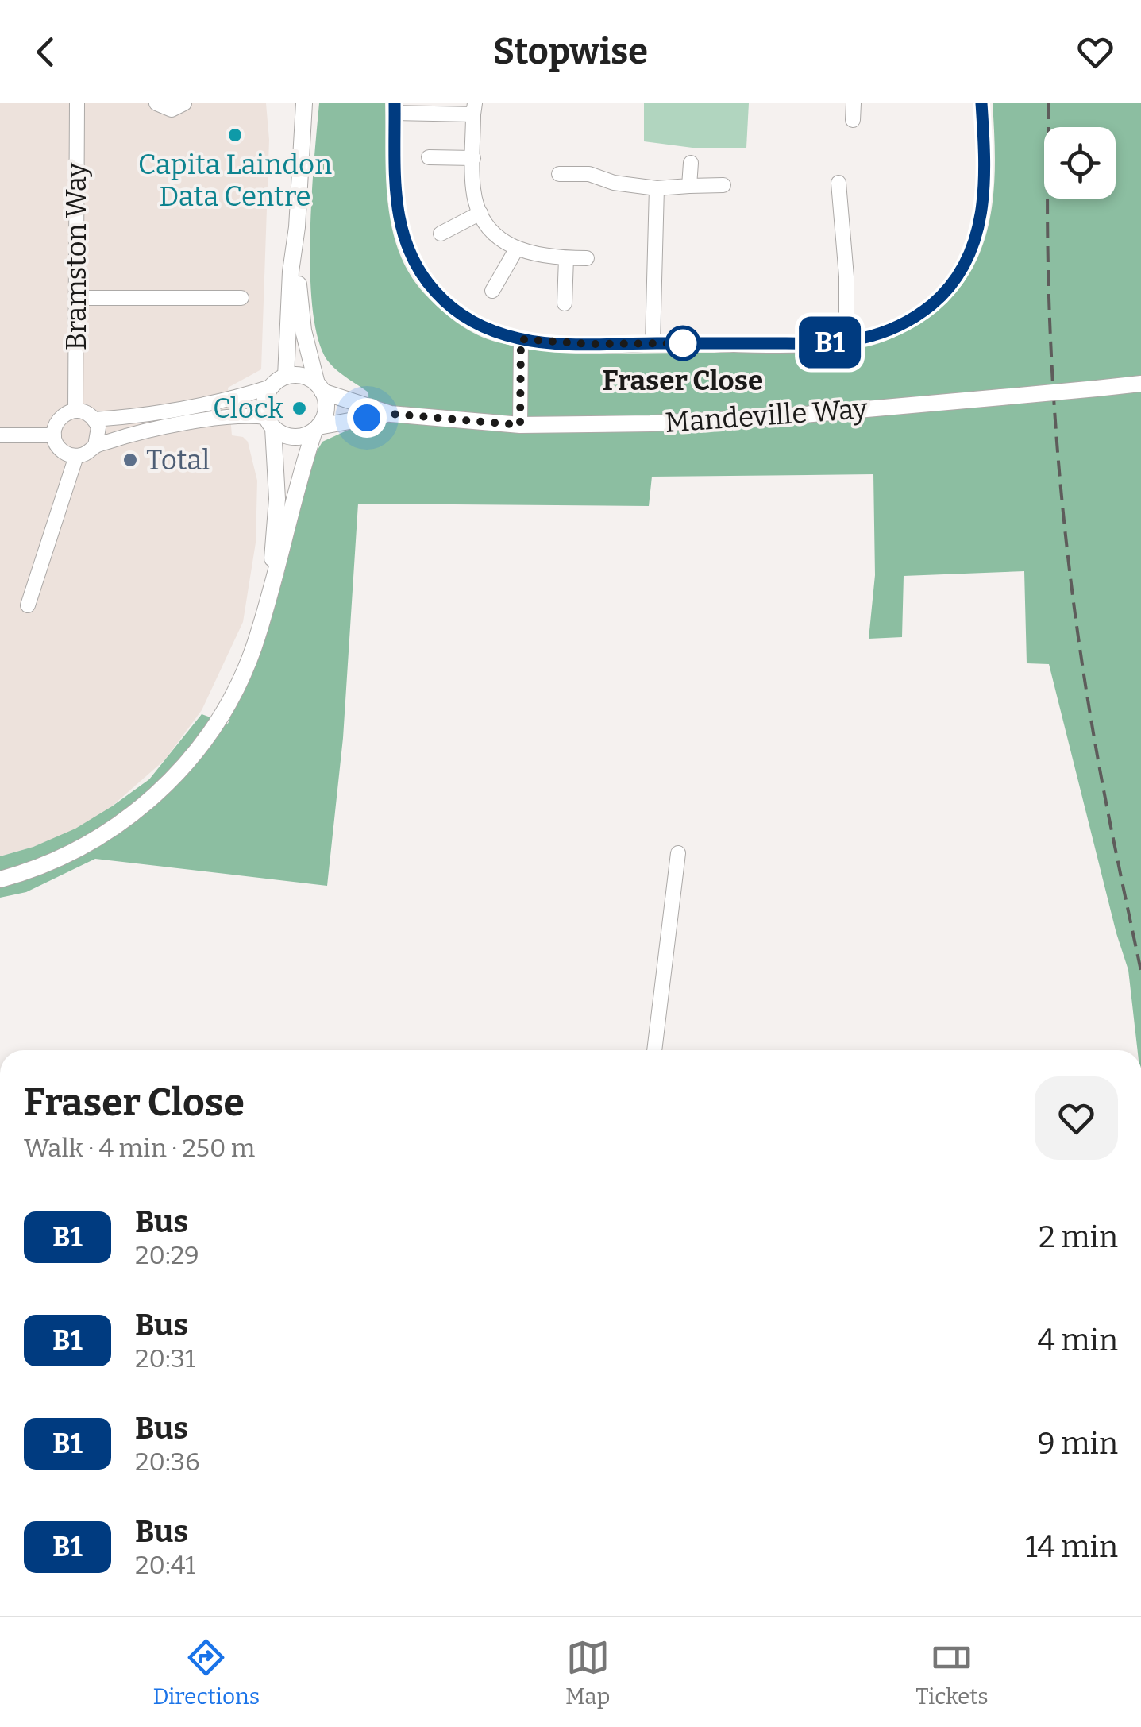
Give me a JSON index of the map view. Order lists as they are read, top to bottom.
{
  "streets": {
    "main road": ["Mandeville Way"],
    "street": ["Bramston Way"]
  },
  "places": [
    "Capita Laindon Data Centre",
    "Fraser Close",
    "Clock",
    "Total"
  ],
  "lines": ["bus line B1"],
  "page": {
    "header": "Stopwise",
    "on_map": "B1",
    "heading": ["Fraser Close", "Walk · 4 min · 250 m"],
    "list": [
      {
        "mark": "B1",
        "name": "Bus",
        "note": "20:29",
        "value": "2 min"
      },
      {
        "mark": "B1",
        "name": "Bus",
        "note": "20:31",
        "value": "4 min"
      },
      {
        "mark": "B1",
        "name": "Bus",
        "note": "20:36",
        "value": "9 min"
      },
      {
        "mark": "B1",
        "name": "Bus",
        "note": "20:41",
        "value": "14 min"
      }
    ],
    "tabs": ["Directions", "Map", "Tickets"]
  }
}
